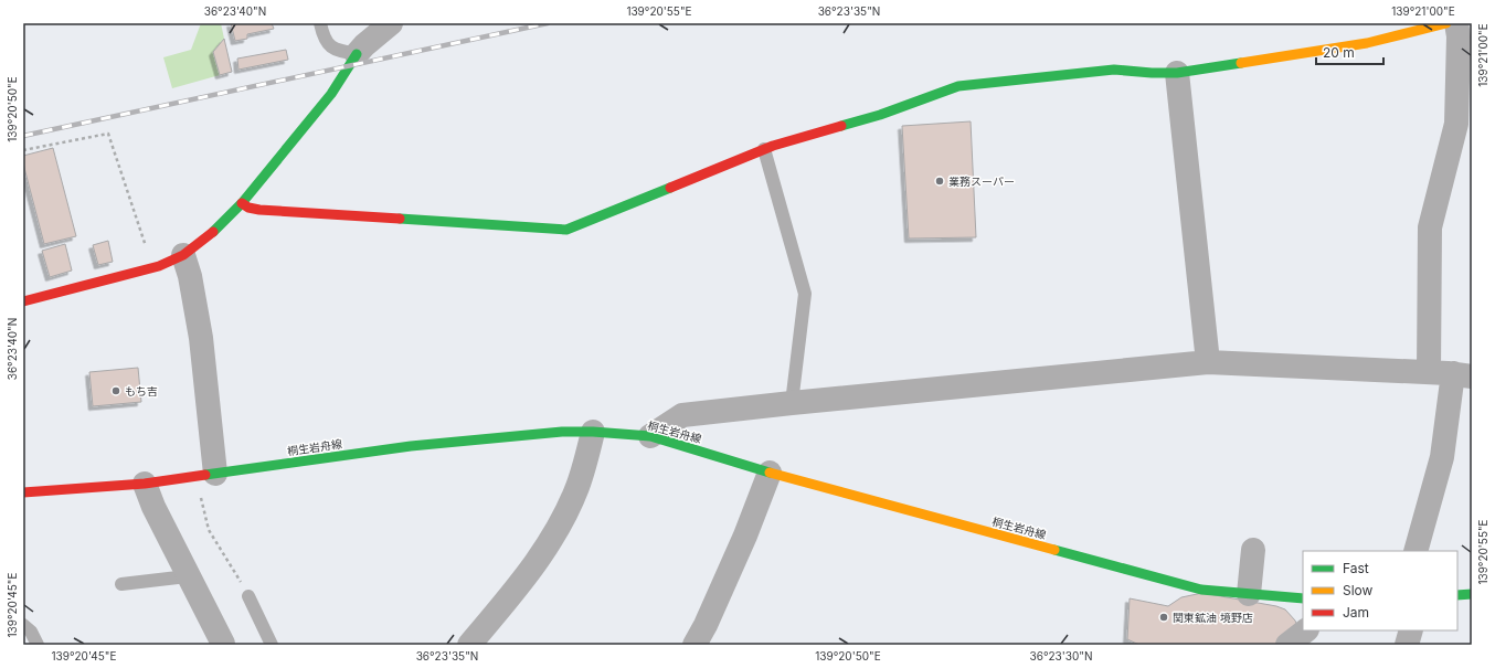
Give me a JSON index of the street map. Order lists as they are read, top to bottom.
{
  "streets": {
    "street": ["桐生岩舟線"]
  },
  "places": ["業務スーパー", "もち吉", "関東鉱油 境野店"],
  "legend": ["Fast", "Slow", "Jam"],
  "scale_bar": "20 m",
  "coordinates": [
    "36°23'40\"N",
    "139°20'55\"E",
    "36°23'35\"N",
    "139°21'00\"E",
    "139°20'50\"E",
    "139°20'45\"E",
    "36°23'30\"N"
  ]
}
